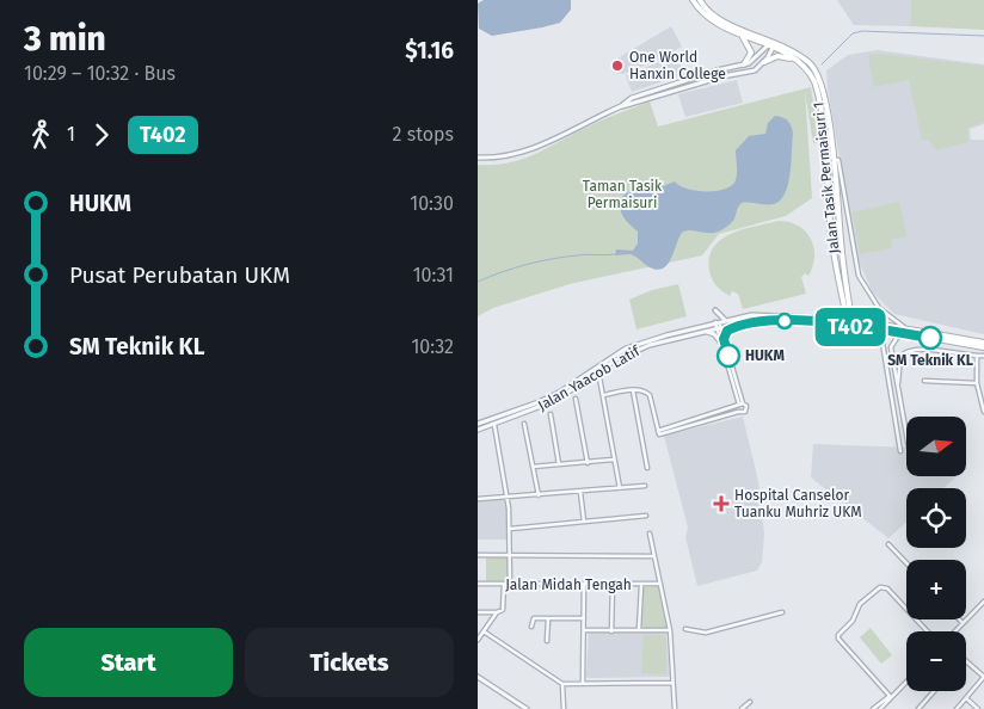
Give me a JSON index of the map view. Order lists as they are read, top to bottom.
{
  "streets": {
    "main road": ["Jalan Tasik Permaisuri 1", "Jalan Yaacob Latif"],
    "street": ["Jalan Midah Tengah"]
  },
  "crossings": [
    ["Jalan Tasik Permaisuri 1", "Jalan Yaacob Latif"]
  ],
  "parks": ["Taman Tasik Permaisuri"],
  "places": {
    "other": ["One World Hanxin College", "SM Teknik KL", "HUKM"],
    "health": ["Hospital Canselor Tuanku Muhriz UKM"]
  },
  "lines": ["bus line T402"],
  "north": "right",
  "page": {
    "heading": ["3 min", "10:29 – 10:32 · Bus", "$1.16"],
    "on_map": "T402",
    "legs": ["1", "T402", "2 stops"],
    "list": [
      {
        "name": "HUKM",
        "value": "10:30"
      },
      {
        "name": "Pusat Perubatan UKM",
        "value": "10:31"
      },
      {
        "name": "SM Teknik KL",
        "value": "10:32"
      }
    ],
    "map_buttons": ["+", "−"],
    "buttons": ["Start", "Tickets"]
  }
}
